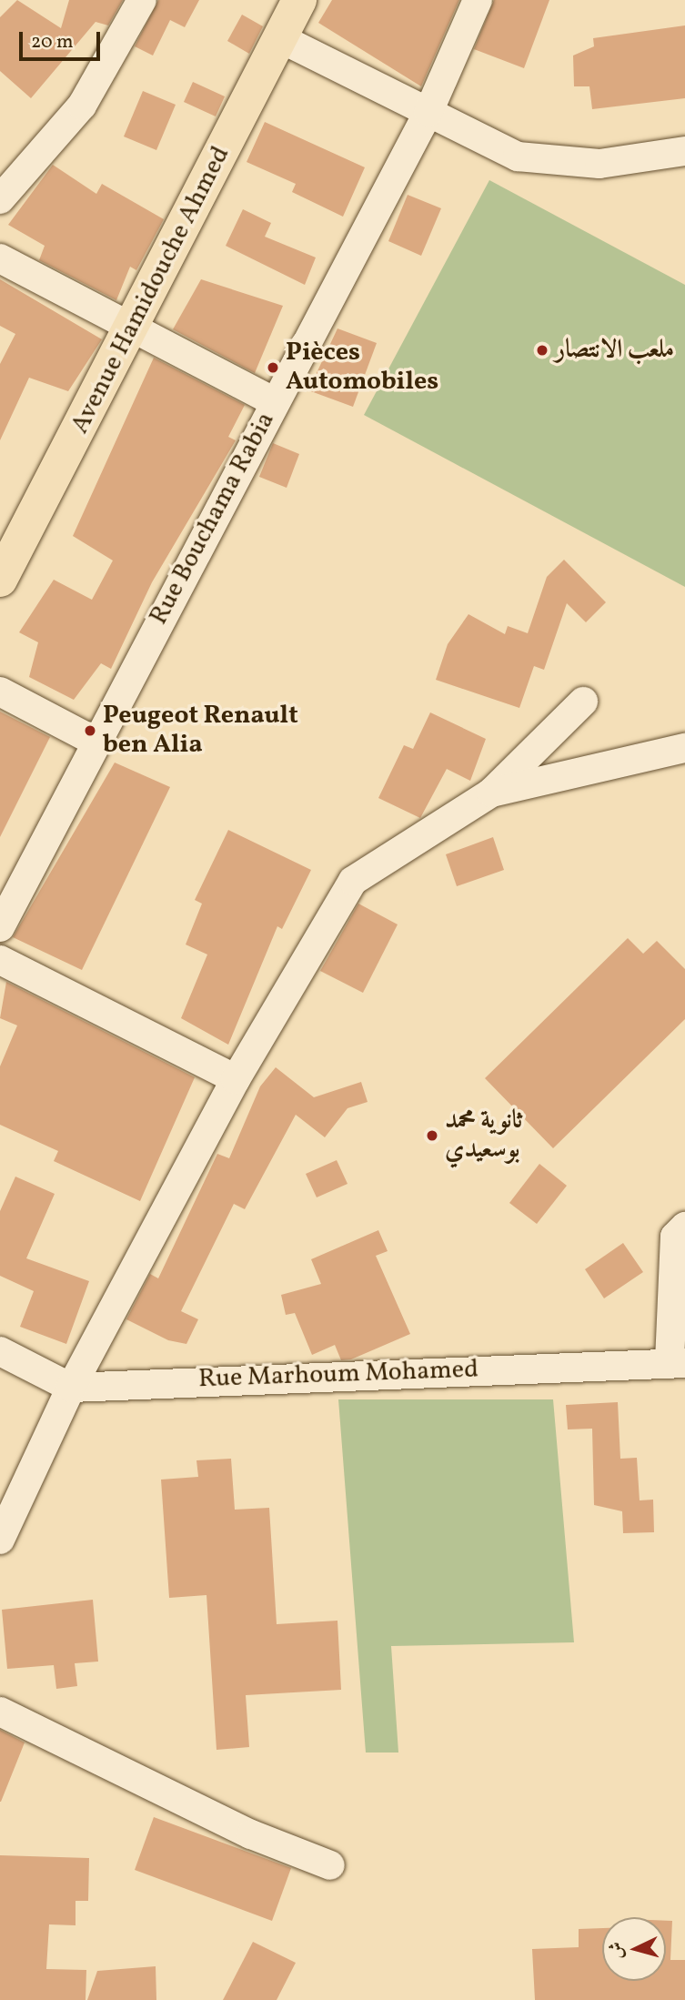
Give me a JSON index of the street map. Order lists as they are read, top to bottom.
{
  "streets": {
    "main road": ["Avenue Hamidouche Ahmed"],
    "street": ["Rue Bouchama Rabia", "Rue Marhoum Mohamed"]
  },
  "places": [
    "ملعب الانتصار",
    "Pièces Automobiles",
    "Peugeot Renault ben Alia",
    "ثانوية محمد بوسعيدي"
  ],
  "scale_bar": "20 m",
  "north": "left"
}
